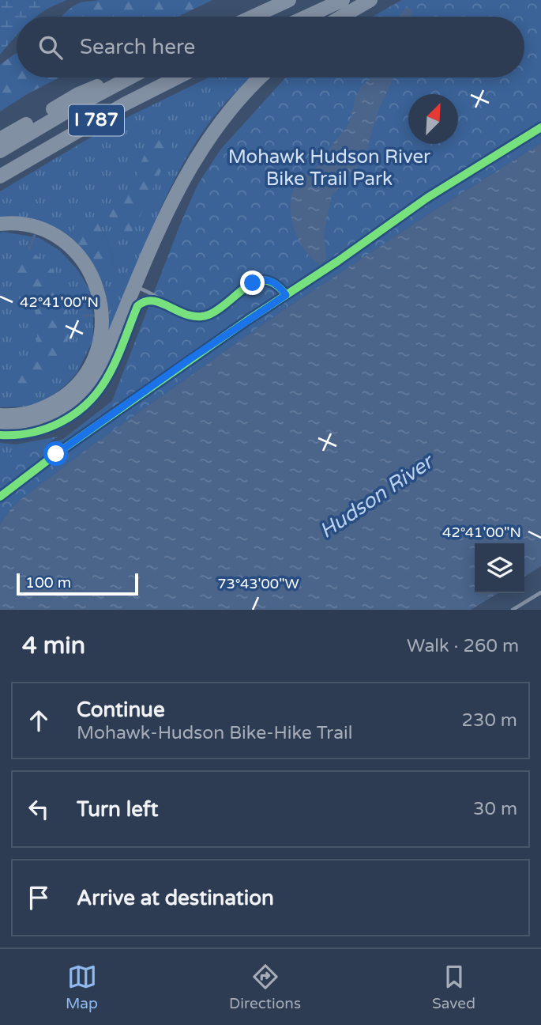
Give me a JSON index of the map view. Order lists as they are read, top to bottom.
{
  "streets": {
    "highway": ["I 787"]
  },
  "water": ["Hudson River"],
  "parks": ["Mohawk Hudson River Bike Trail Park"],
  "scale_bar": "100 m",
  "north": "top right",
  "page": {
    "search": "Search here",
    "scale": "100 m",
    "heading": ["4 min", "Walk · 260 m"],
    "list": [
      ["Continue", "Mohawk-Hudson Bike-Hike Trail", "230 m"],
      ["Turn left", "30 m"],
      "Arrive at destination"
    ],
    "nav": ["Map", "Directions", "Saved"]
  },
  "coordinates": ["42°41'00\"N", "73°43'00\"W"]
}
